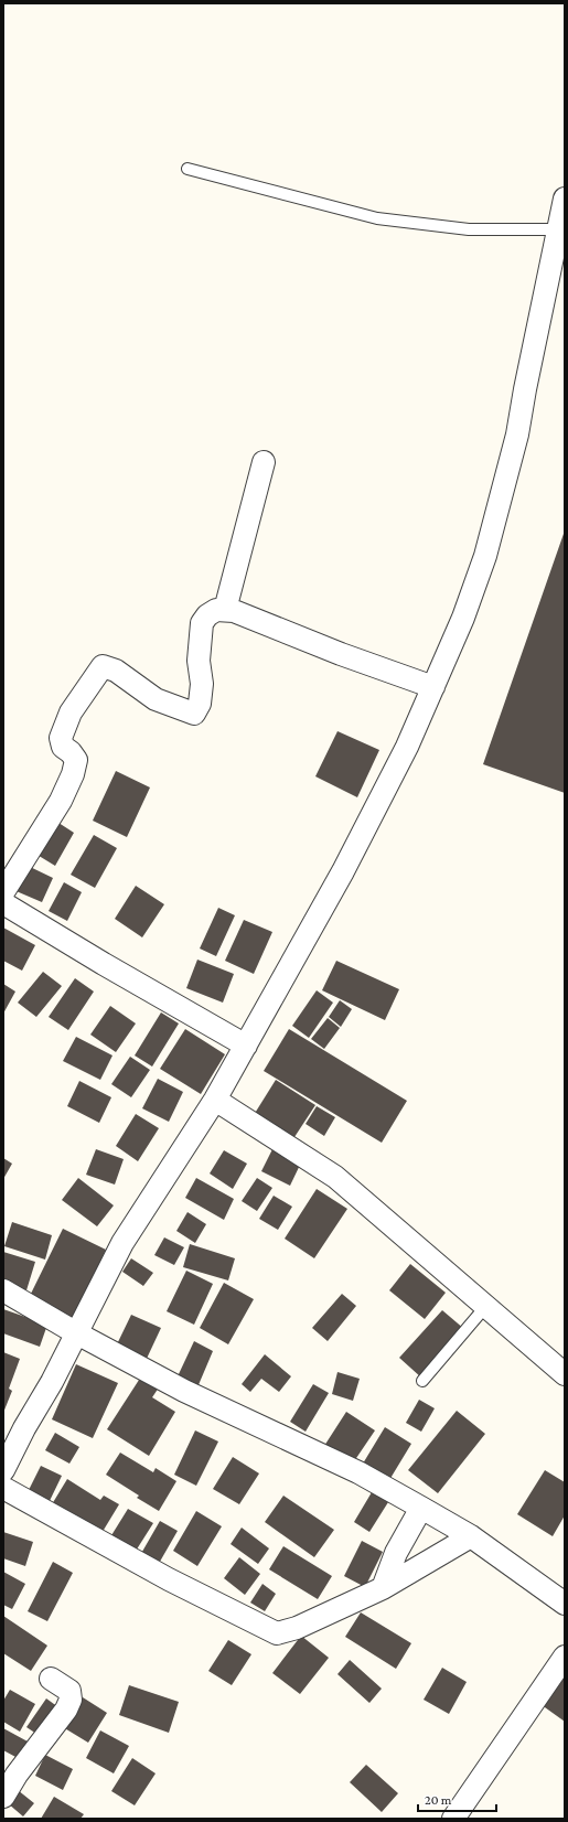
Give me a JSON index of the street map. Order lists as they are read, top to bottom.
{
  "scale_bar": "20 m"
}
